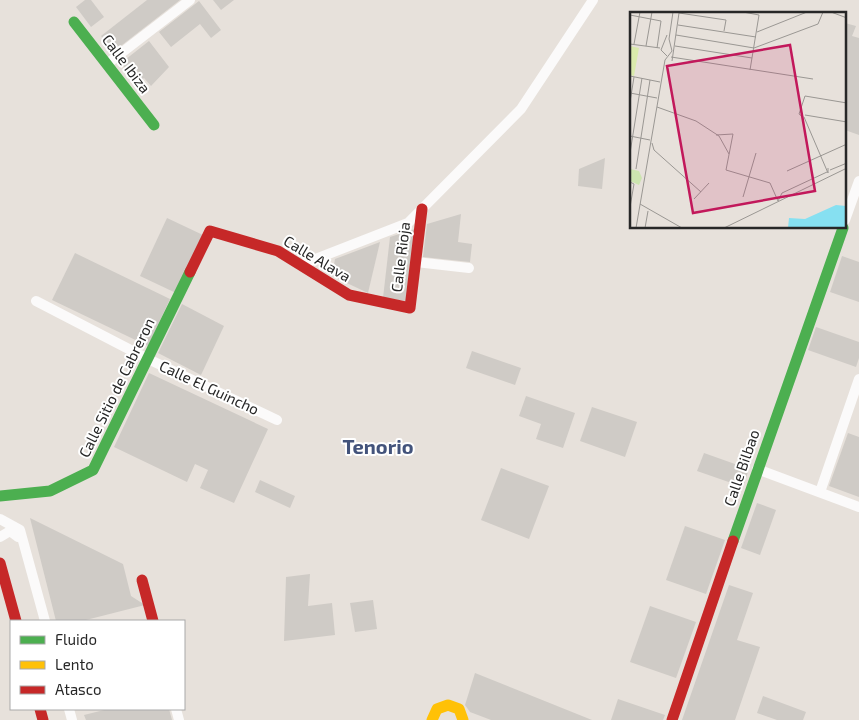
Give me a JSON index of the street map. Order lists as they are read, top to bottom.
{
  "streets": {
    "street": [
      "Calle Ibiza",
      "Calle Rioja",
      "Calle Alava",
      "Calle Sitio de Cabreron",
      "Calle El Guincho",
      "Calle Bilbao"
    ]
  },
  "crossings": [
    ["Calle Rioja", "Calle Alava"],
    ["Calle Alava", "Calle Sitio de Cabreron"],
    ["Calle Sitio de Cabreron", "Calle El Guincho"]
  ],
  "districts": ["Tenorio"],
  "legend": ["Fluido", "Lento", "Atasco"]
}
